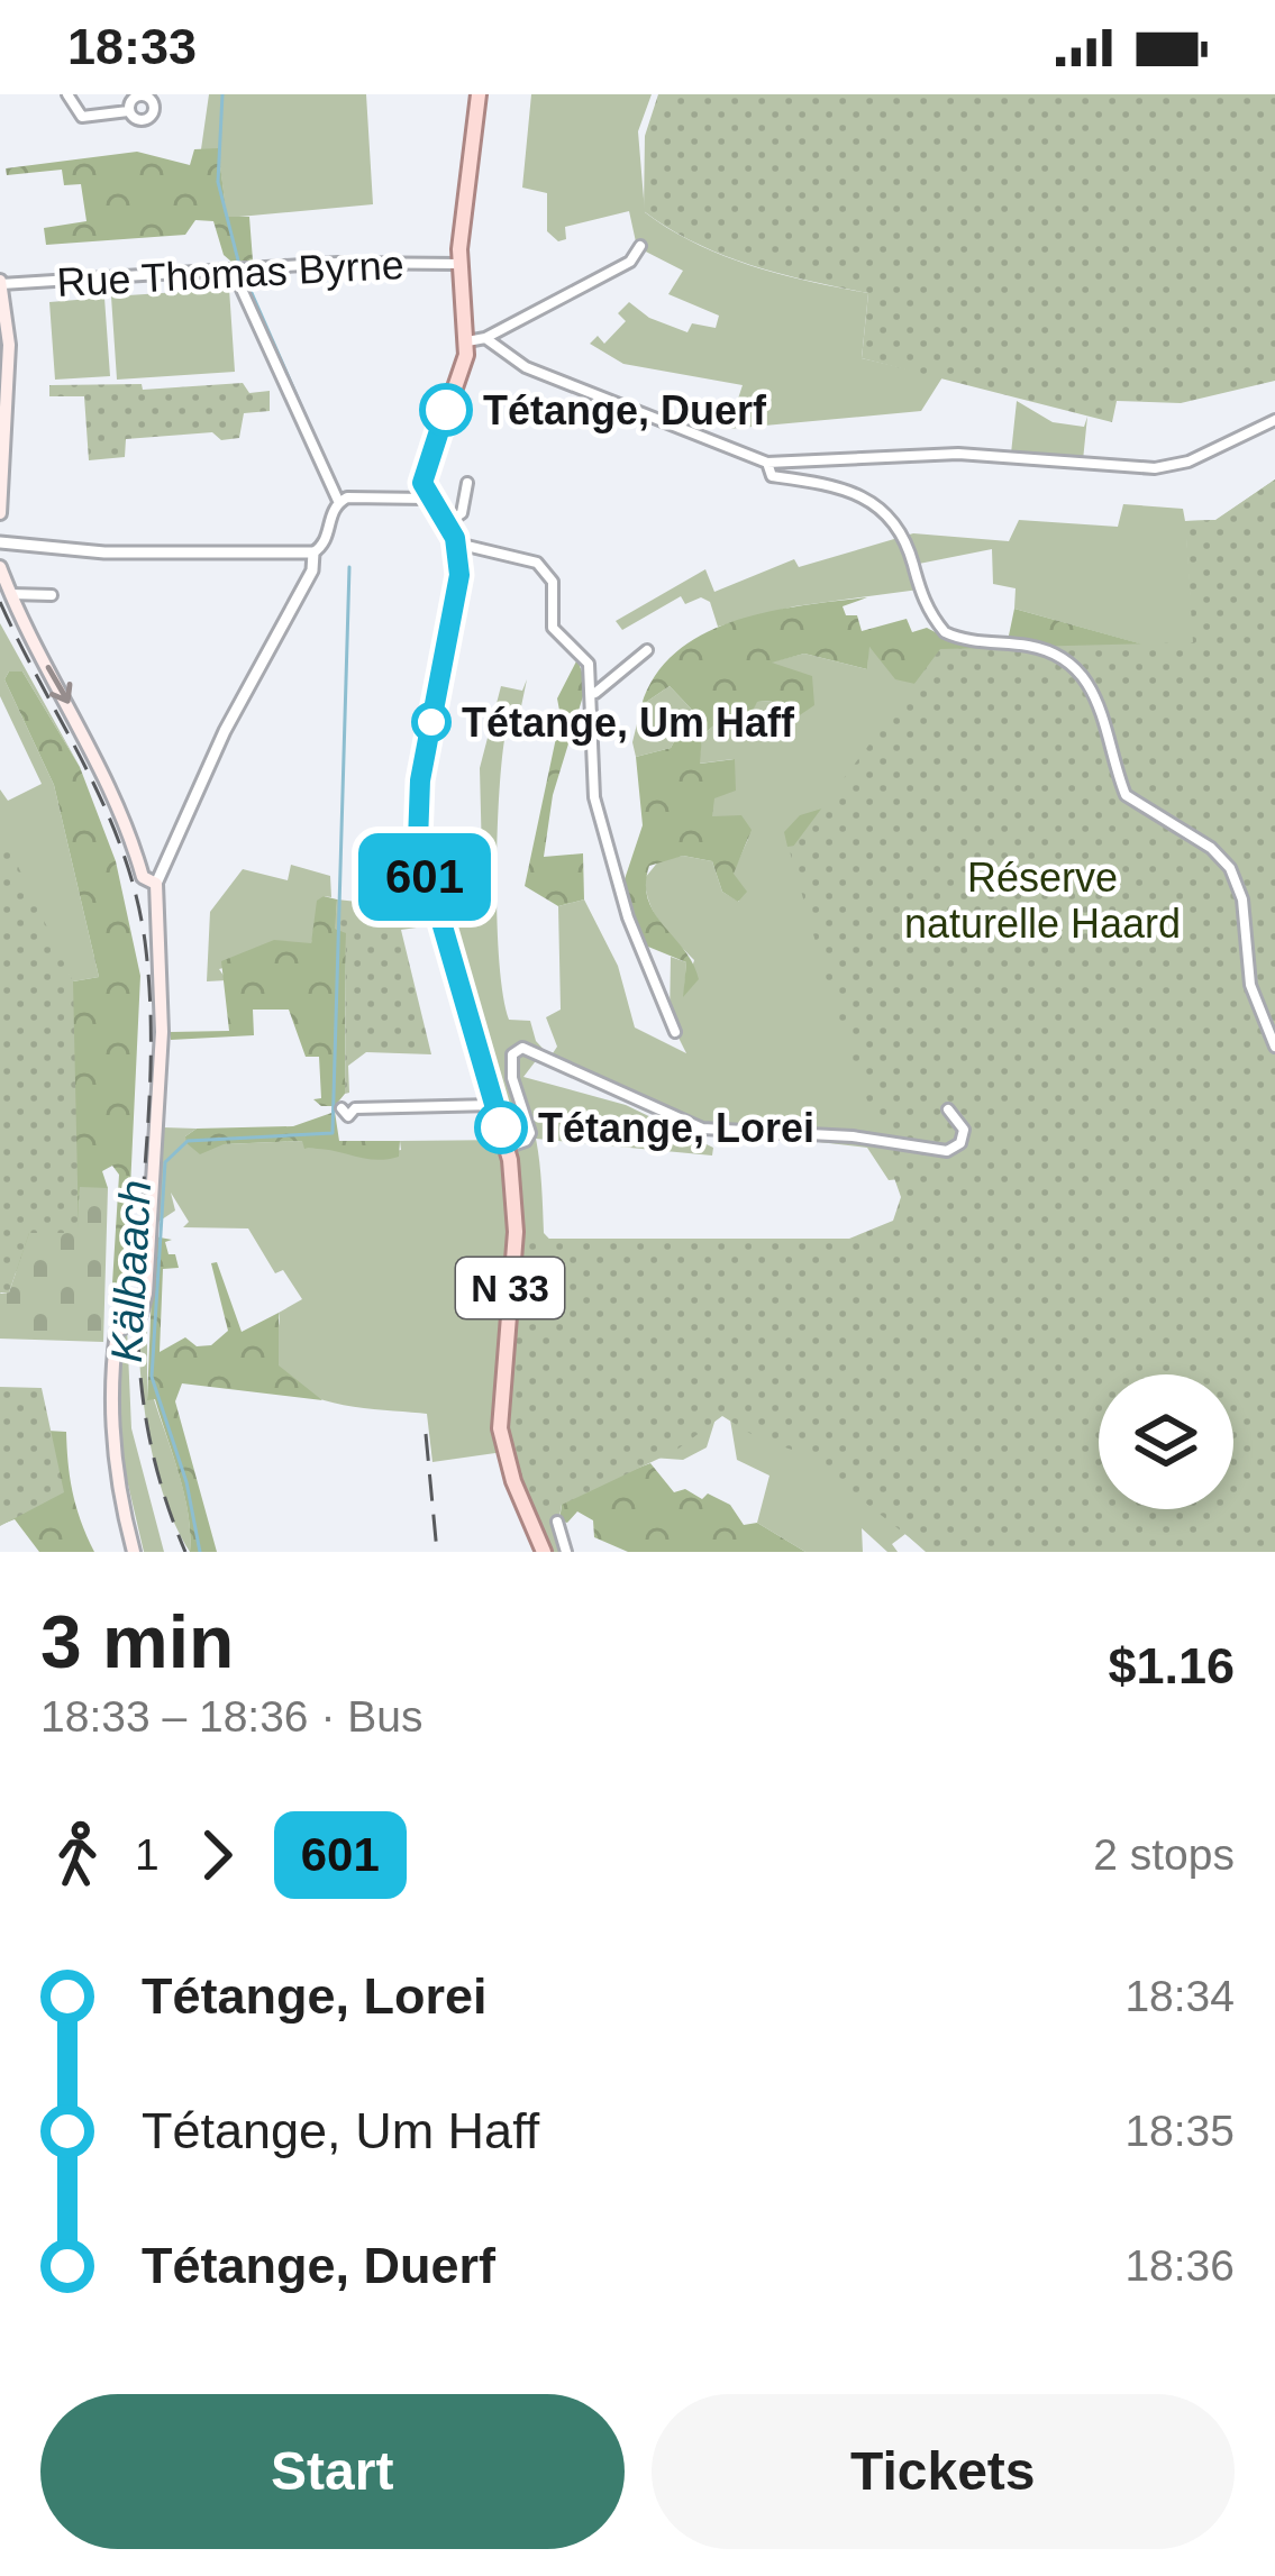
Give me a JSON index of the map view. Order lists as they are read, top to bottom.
{
  "streets": {
    "main road": ["N 33"],
    "street": ["Rue Thomas Byrne"]
  },
  "water": ["Kälbaach"],
  "parks": ["Réserve naturelle Haard"],
  "places": ["Tétange, Duerf", "Tétange, Um Haff", "Tétange, Lorei"],
  "lines": ["bus line 601"],
  "page": {
    "status": "18:33",
    "on_map": "601",
    "heading": ["3 min", "18:33 – 18:36 · Bus", "$1.16"],
    "legs": ["1", "601", "2 stops"],
    "list": [
      {
        "name": "Tétange, Lorei",
        "value": "18:34"
      },
      {
        "name": "Tétange, Um Haff",
        "value": "18:35"
      },
      {
        "name": "Tétange, Duerf",
        "value": "18:36"
      }
    ],
    "buttons": ["Start", "Tickets"]
  }
}
